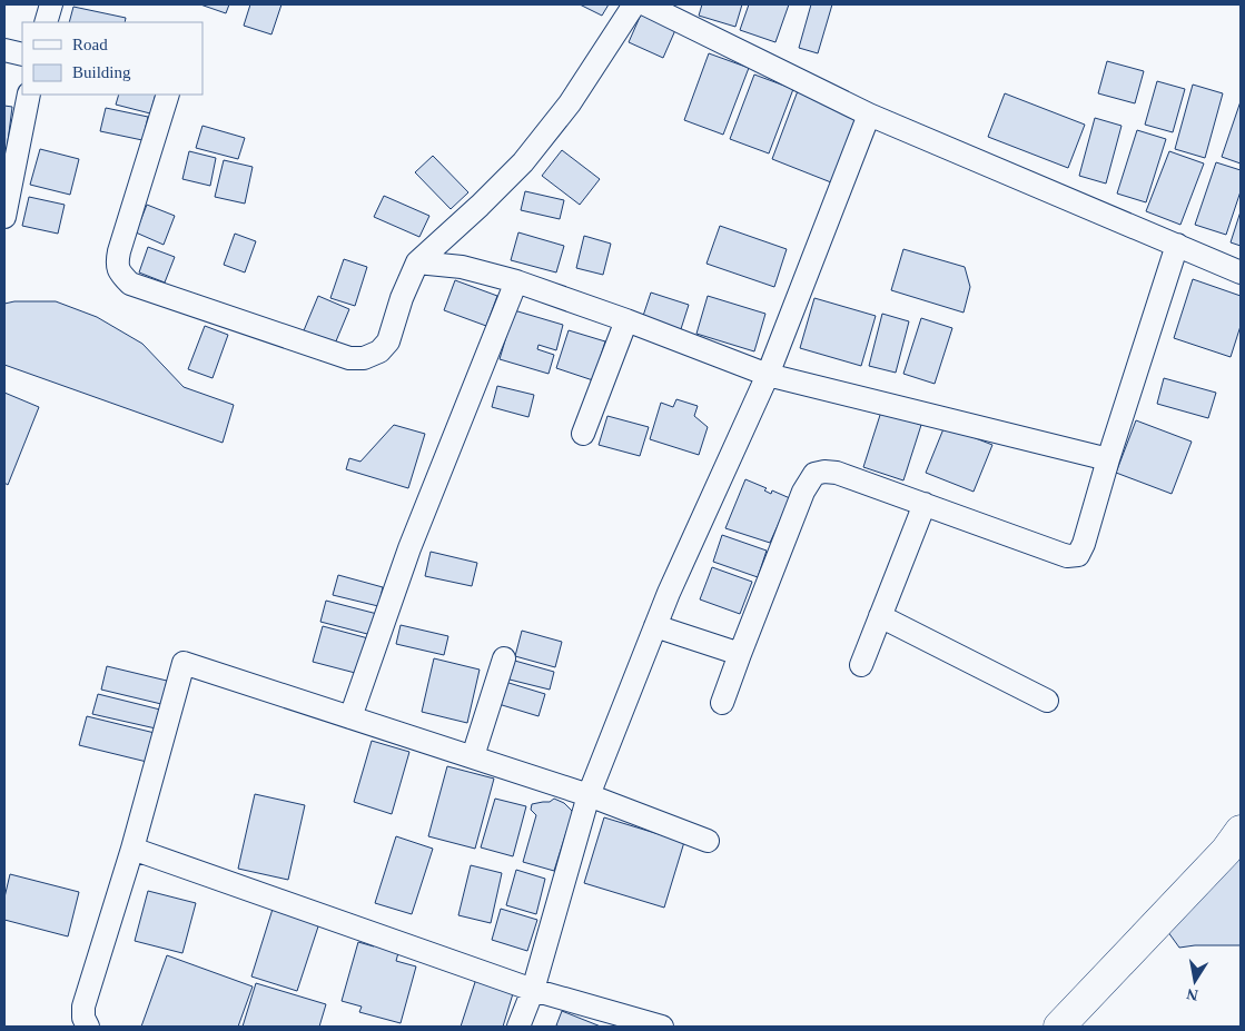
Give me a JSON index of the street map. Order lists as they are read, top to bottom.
{
  "legend": ["Road", "Building"],
  "north": "bottom"
}
